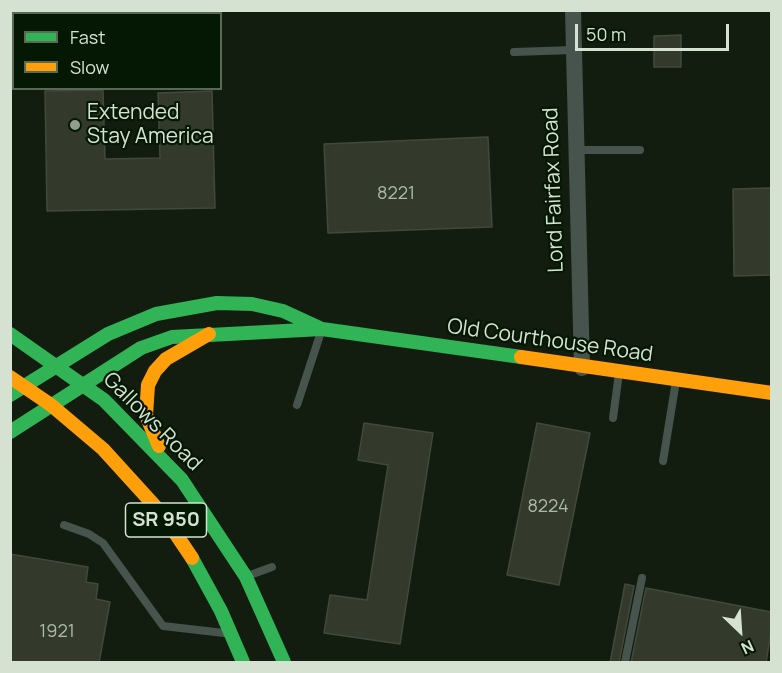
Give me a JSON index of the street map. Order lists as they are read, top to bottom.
{
  "streets": {
    "main road": ["Old Courthouse Road", "Gallows Road", "SR 950"],
    "street": ["Lord Fairfax Road"]
  },
  "crossings": [
    ["Lord Fairfax Road", "Old Courthouse Road"],
    ["Old Courthouse Road", "Gallows Road"],
    ["Old Courthouse Road", "SR 950"]
  ],
  "places": ["Extended Stay America"],
  "house_numbers": ["8221", "8224", "1921"],
  "legend": ["Fast", "Slow"],
  "scale_bar": "50 m",
  "north": "bottom right"
}
